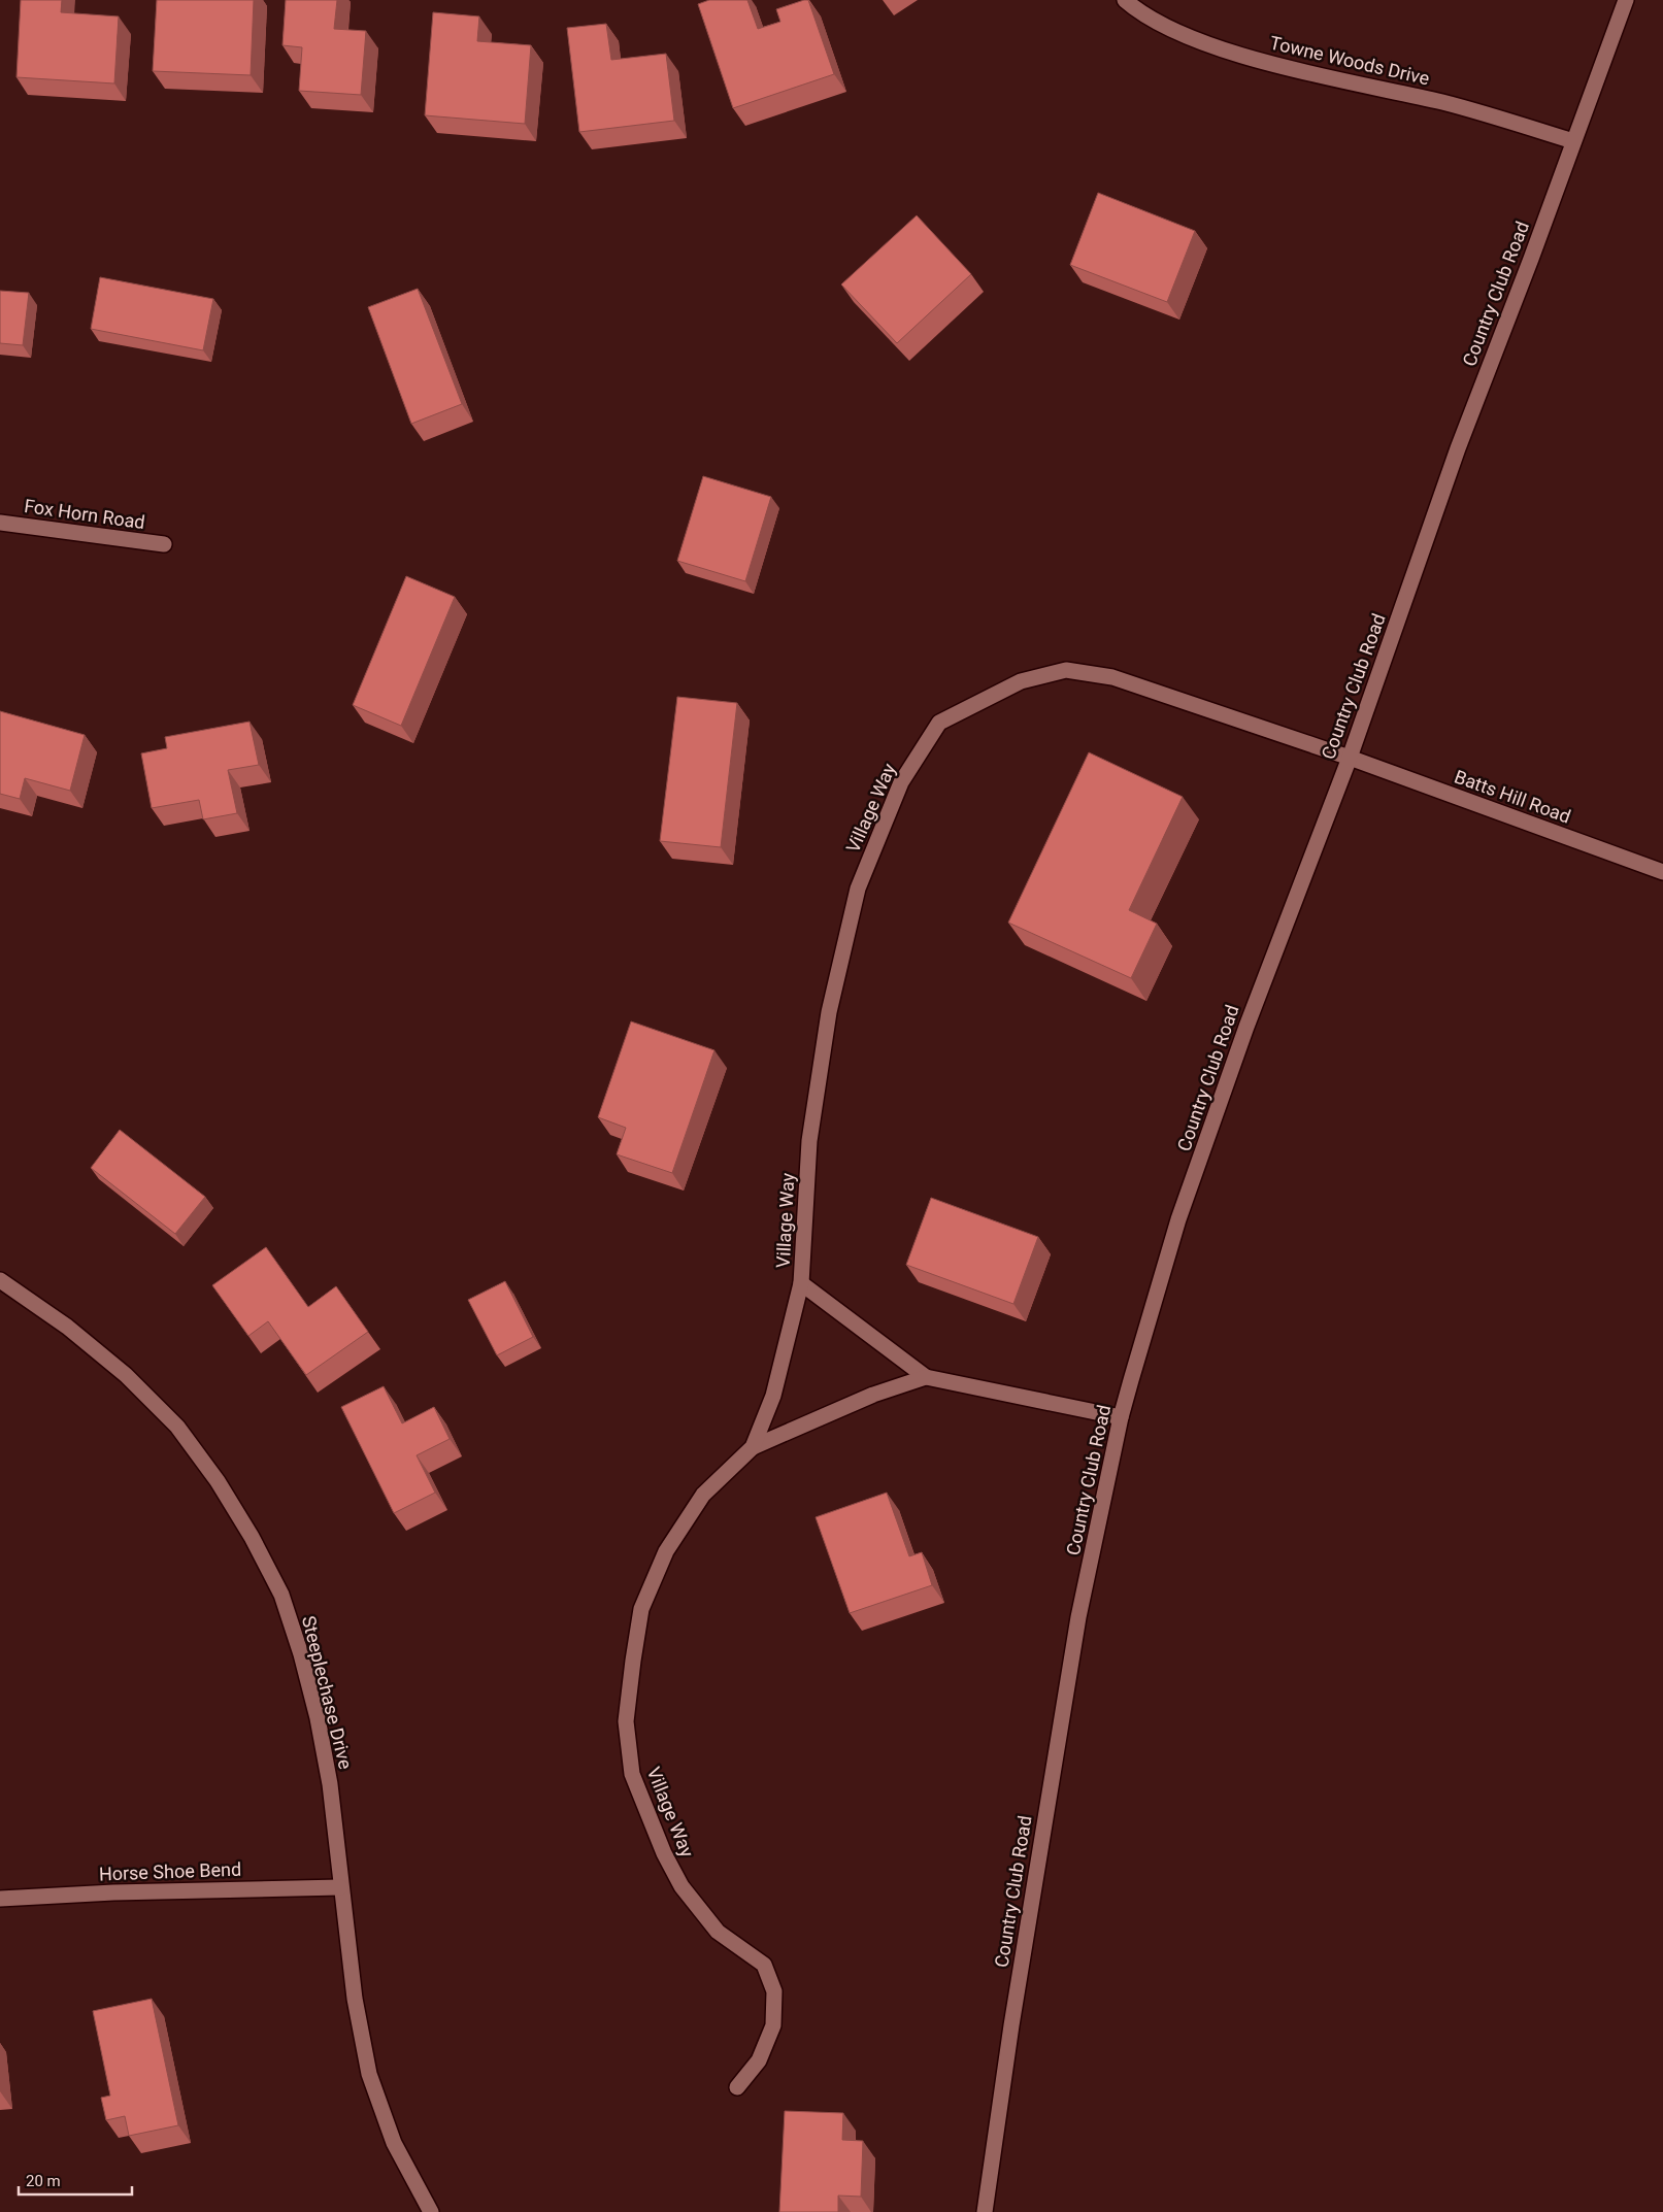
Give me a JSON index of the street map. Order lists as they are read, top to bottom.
{
  "streets": {
    "street": [
      "Towne Woods Drive",
      "Country Club Road",
      "Fox Horn Road",
      "Batts Hill Road",
      "Village Way",
      "Steeplechase Drive",
      "Horse Shoe Bend"
    ]
  },
  "crossings": [
    ["Towne Woods Drive", "Country Club Road"],
    ["Country Club Road", "Batts Hill Road"],
    ["Country Club Road", "Village Way"],
    ["Batts Hill Road", "Village Way"],
    ["Steeplechase Drive", "Horse Shoe Bend"]
  ],
  "scale_bar": "20 m"
}
